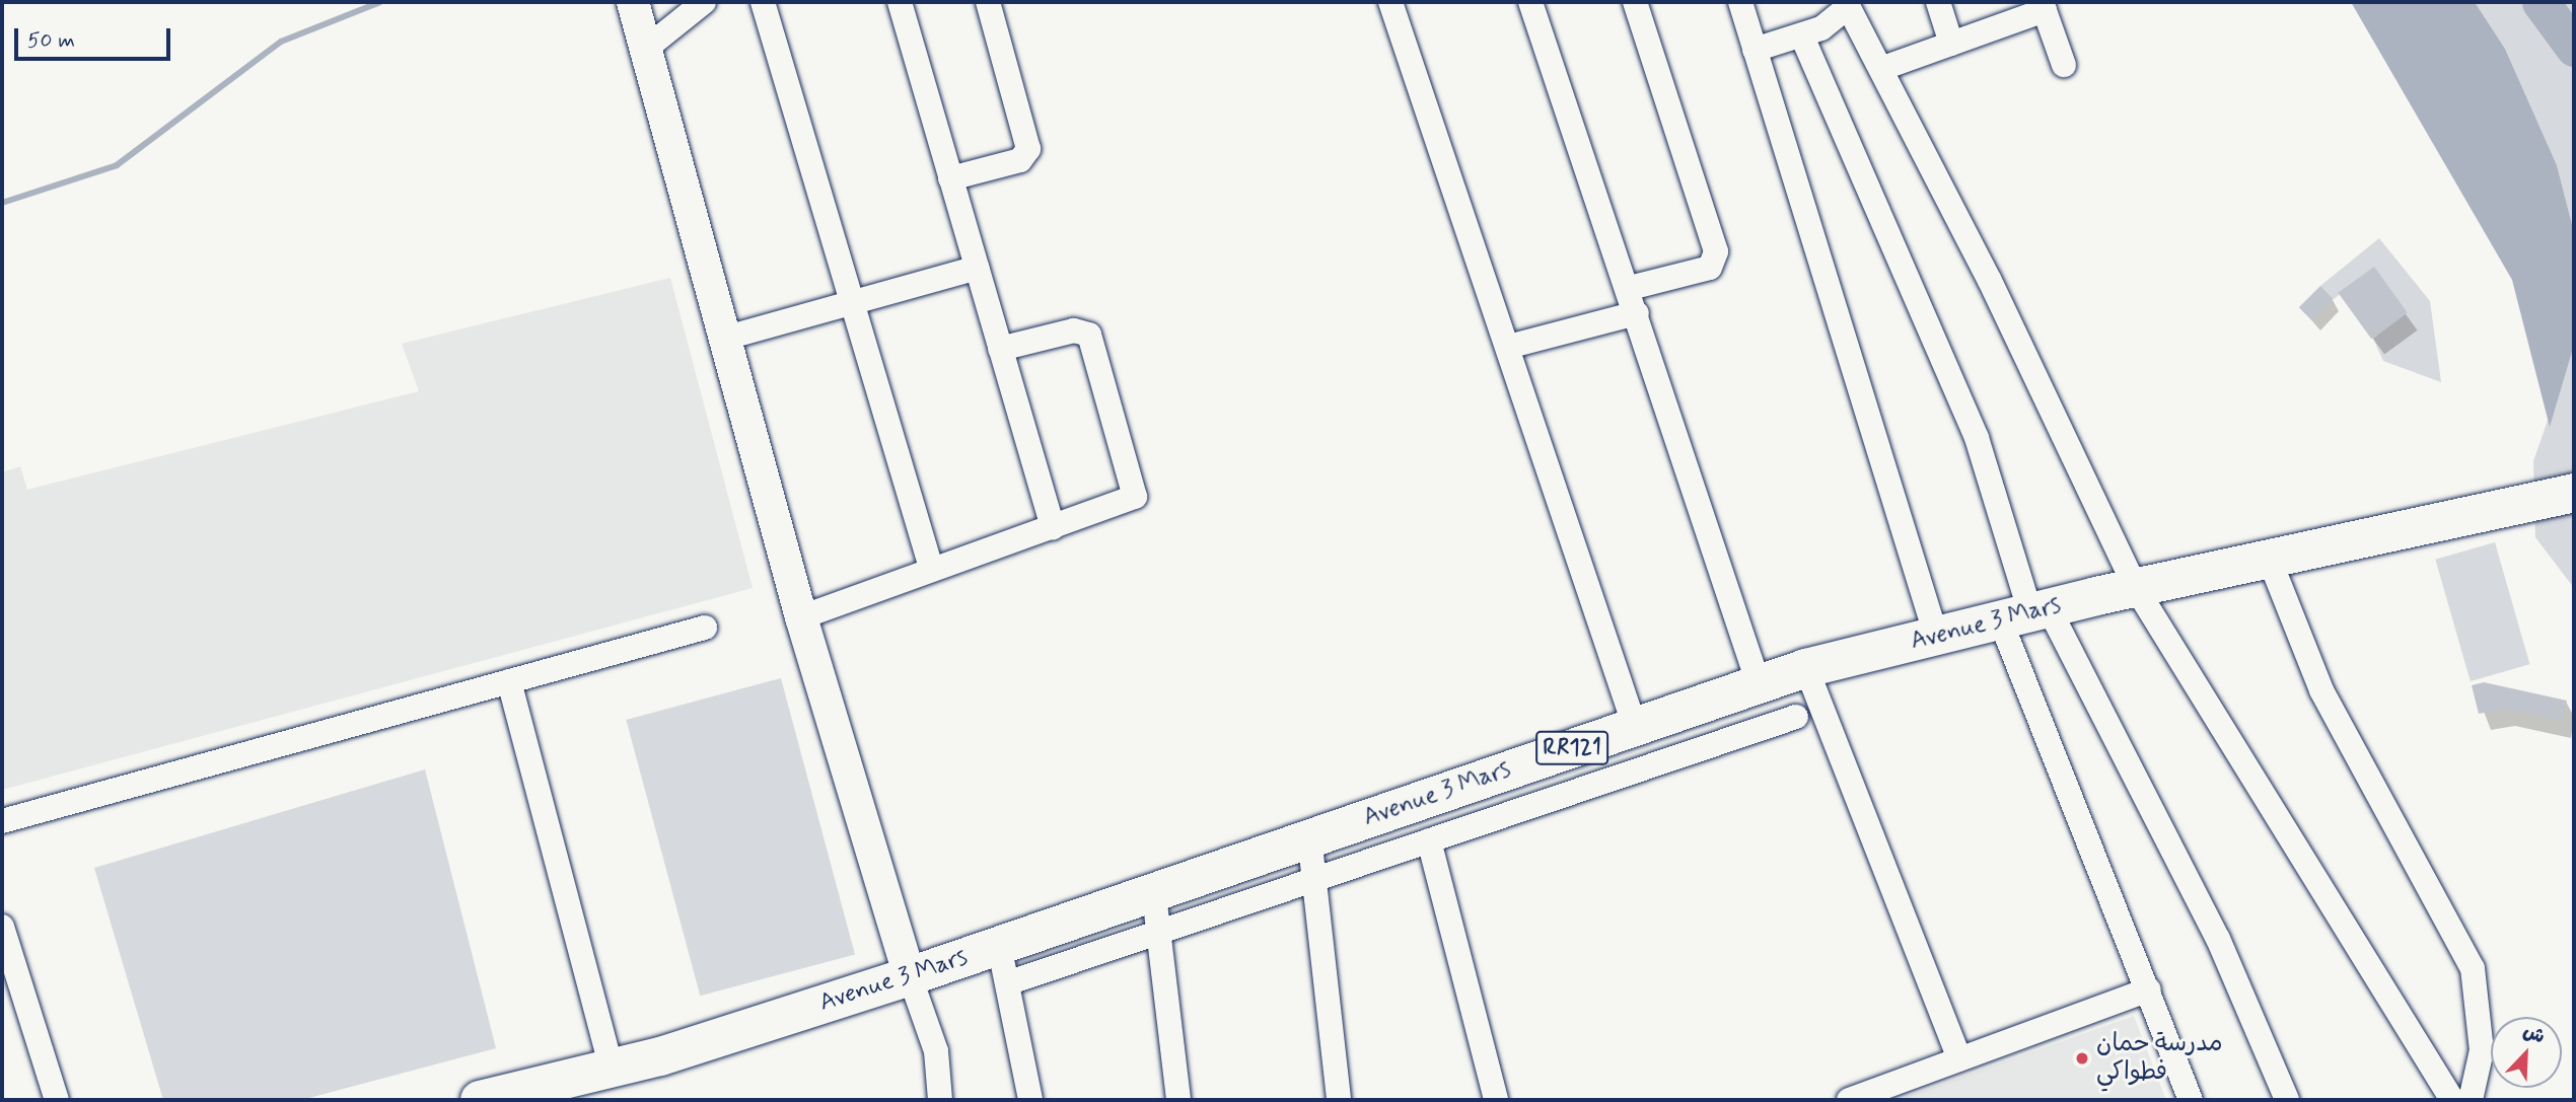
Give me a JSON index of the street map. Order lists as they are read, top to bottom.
{
  "streets": {
    "main road": ["Avenue 3 Mars", "RR121"]
  },
  "places": ["مدرسة حمان فطواكي"],
  "scale_bar": "50 m",
  "north": "top right"
}
